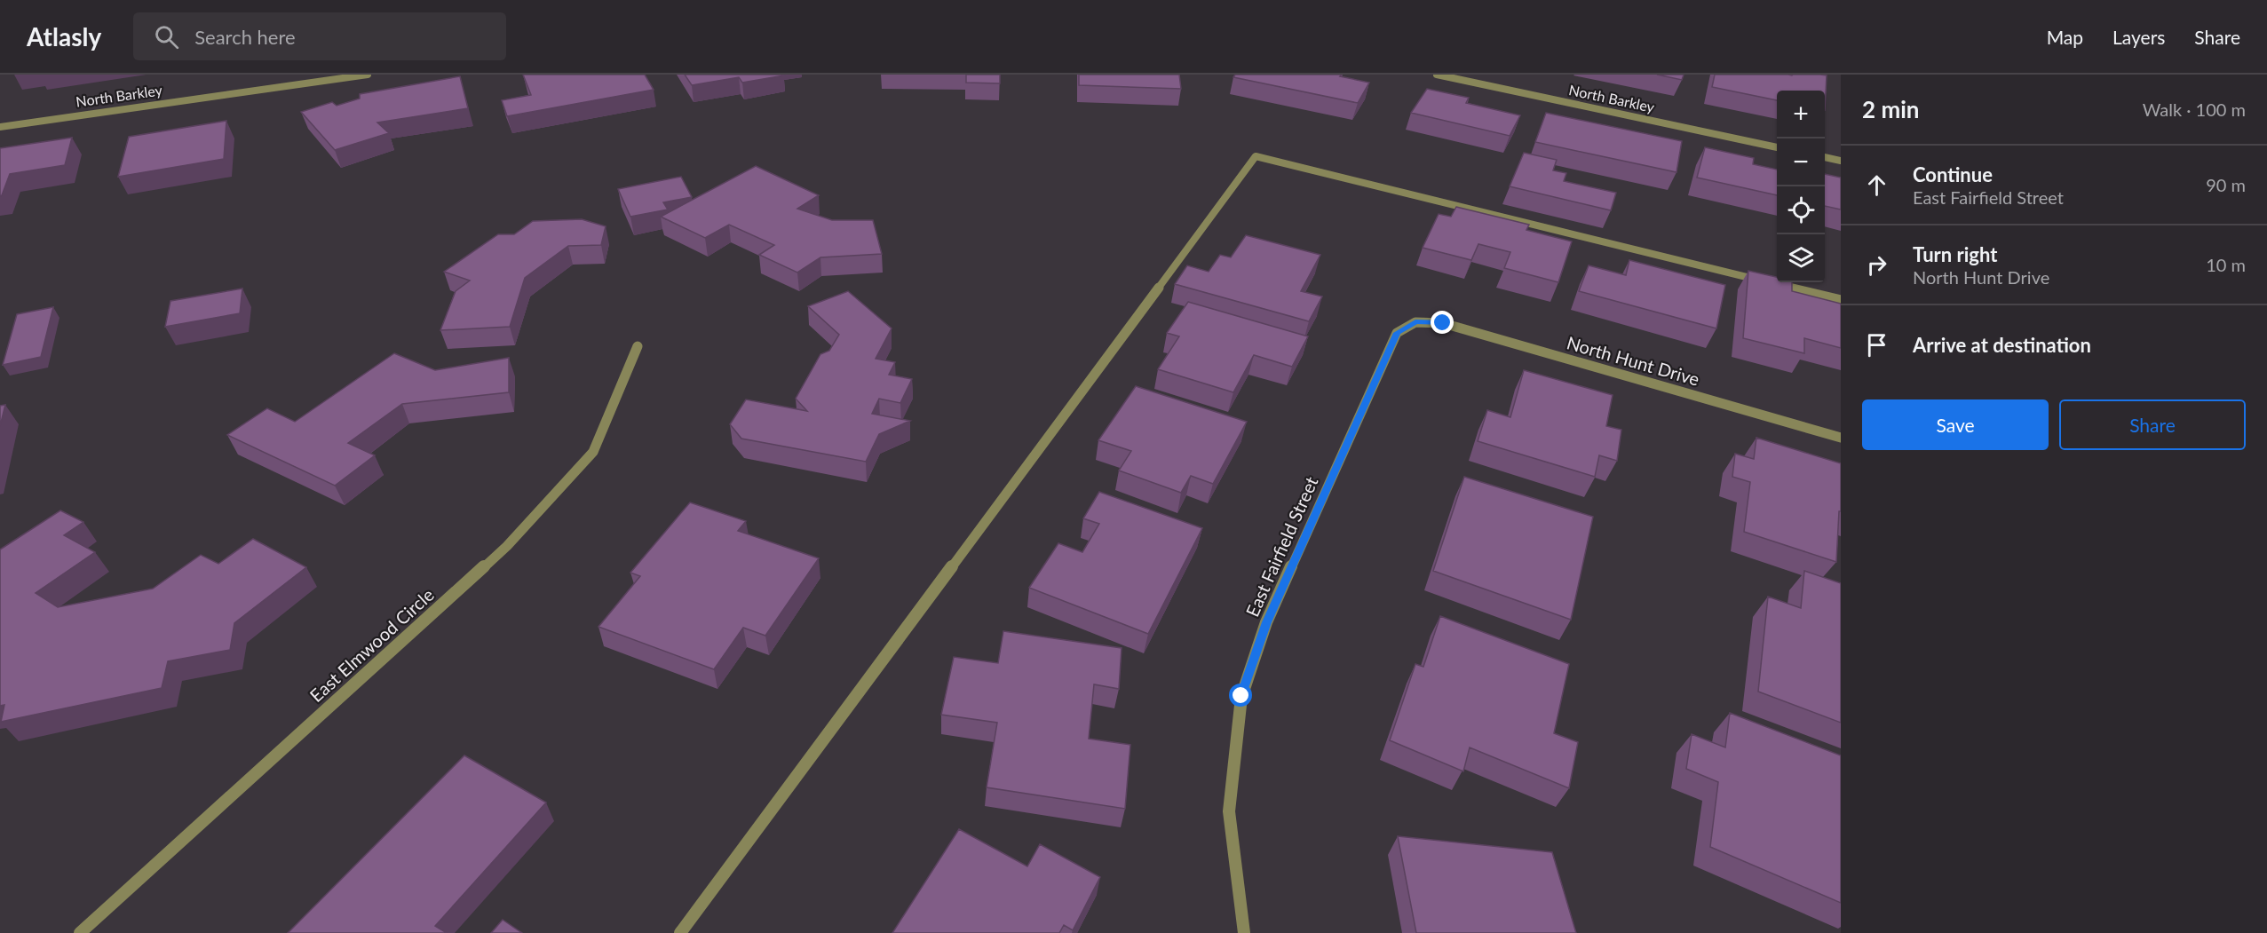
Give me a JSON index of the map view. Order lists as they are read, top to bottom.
{
  "streets": {
    "street": [
      "North Barkley",
      "North Hunt Drive",
      "East Fairfield Street",
      "East Elmwood Circle"
    ]
  },
  "crossings": [
    ["North Hunt Drive", "East Fairfield Street"]
  ],
  "page": {
    "header": "Atlasly",
    "search": "Search here",
    "nav": ["Map", "Layers", "Share"],
    "heading": ["2 min", "Walk · 100 m"],
    "map_buttons": ["+", "−"],
    "list": [
      ["Continue", "East Fairfield Street", "90 m"],
      ["Turn right", "North Hunt Drive", "10 m"],
      "Arrive at destination"
    ],
    "buttons": ["Save", "Share"]
  }
}
